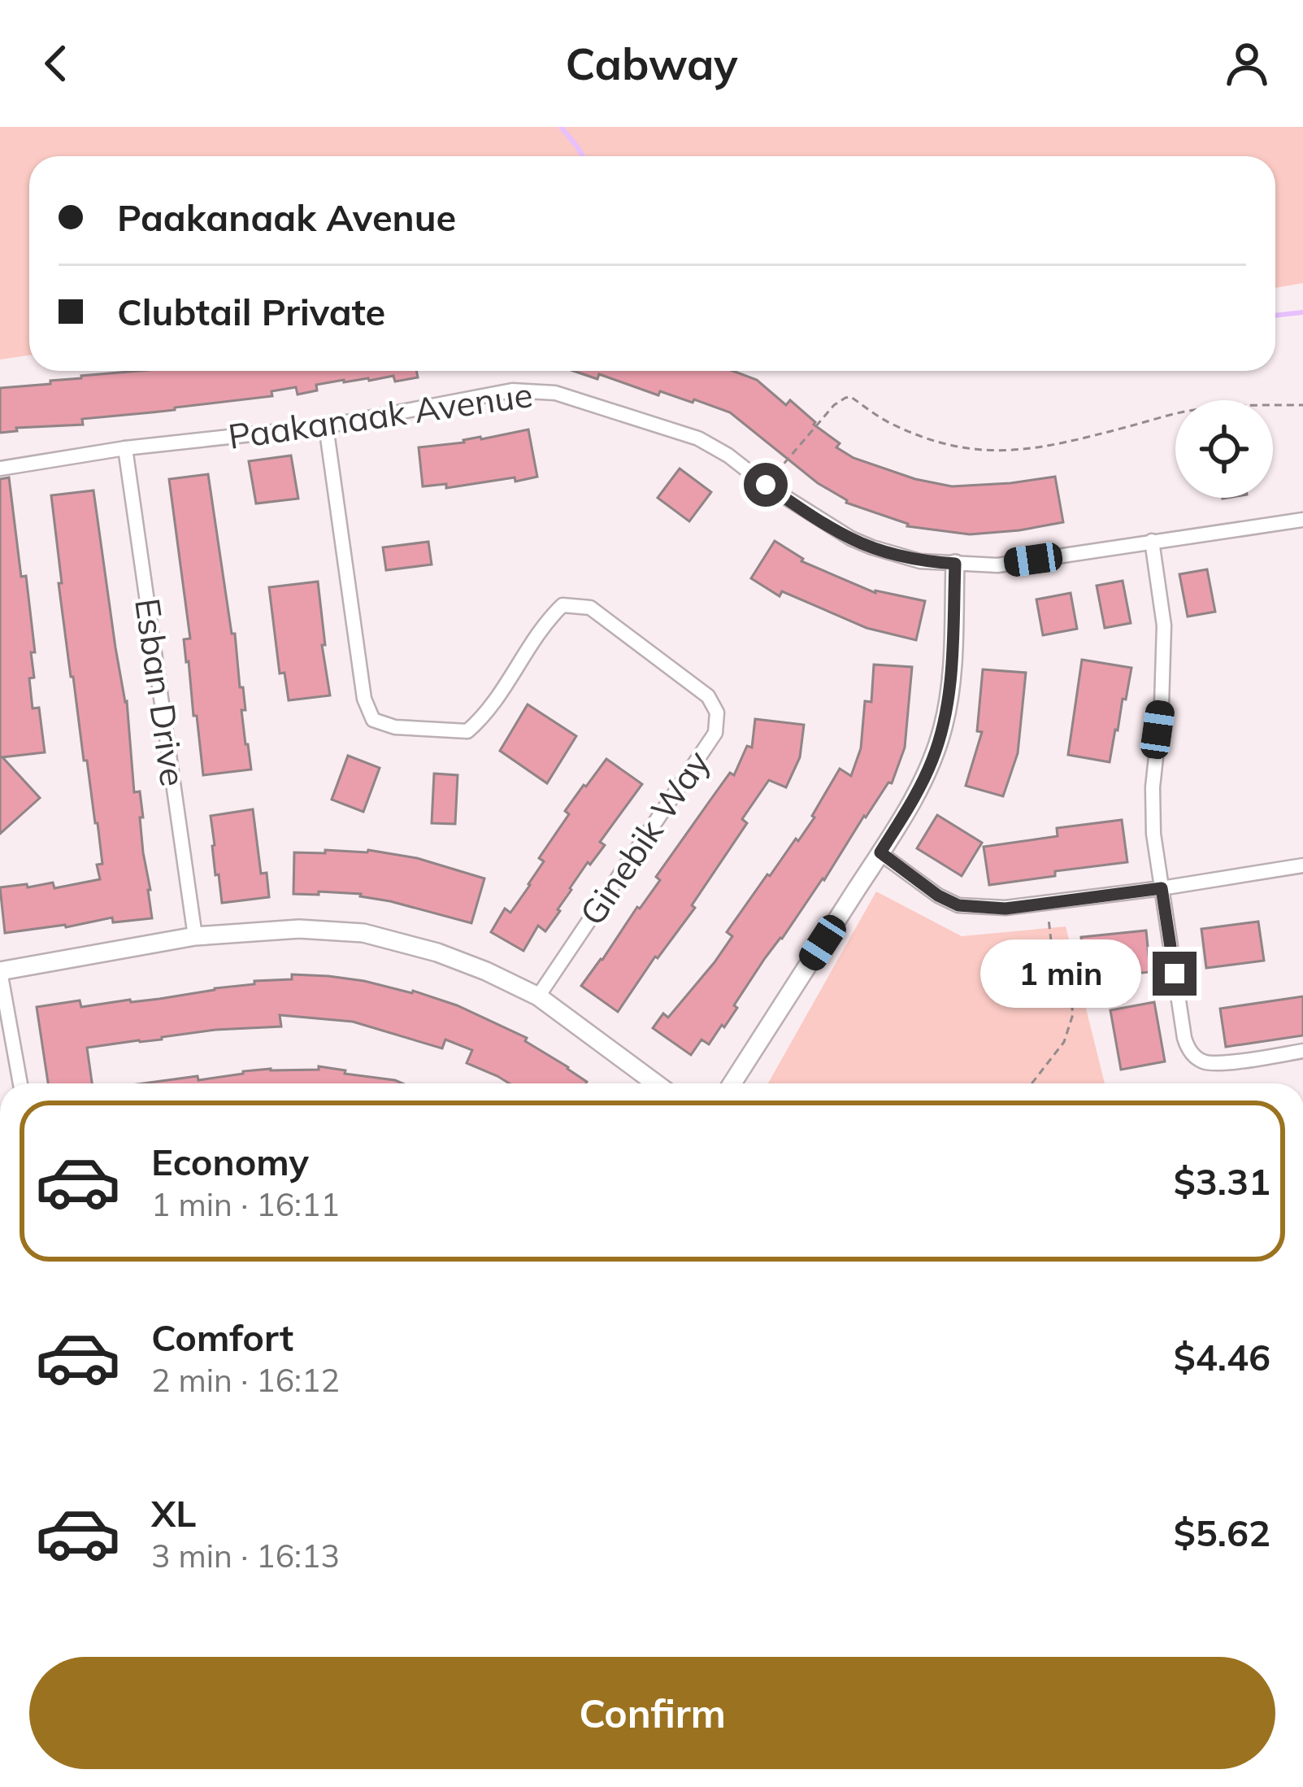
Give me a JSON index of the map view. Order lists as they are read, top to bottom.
{
  "streets": {
    "street": ["Paakanaak Avenue", "Esban Drive", "Ginebik Way"]
  },
  "crossings": [
    ["Paakanaak Avenue", "Esban Drive"],
    ["Paakanaak Avenue", "Ginebik Way"]
  ],
  "page": {
    "header": "Cabway",
    "banner": ["Paakanaak Avenue", "Clubtail Private"],
    "bubble": "1 min",
    "list": [
      {
        "name": "Economy",
        "note": "1 min · 16:11",
        "value": "$3.31"
      },
      {
        "name": "Comfort",
        "note": "2 min · 16:12",
        "value": "$4.46"
      },
      {
        "name": "XL",
        "note": "3 min · 16:13",
        "value": "$5.62"
      }
    ],
    "buttons": "Confirm"
  }
}
